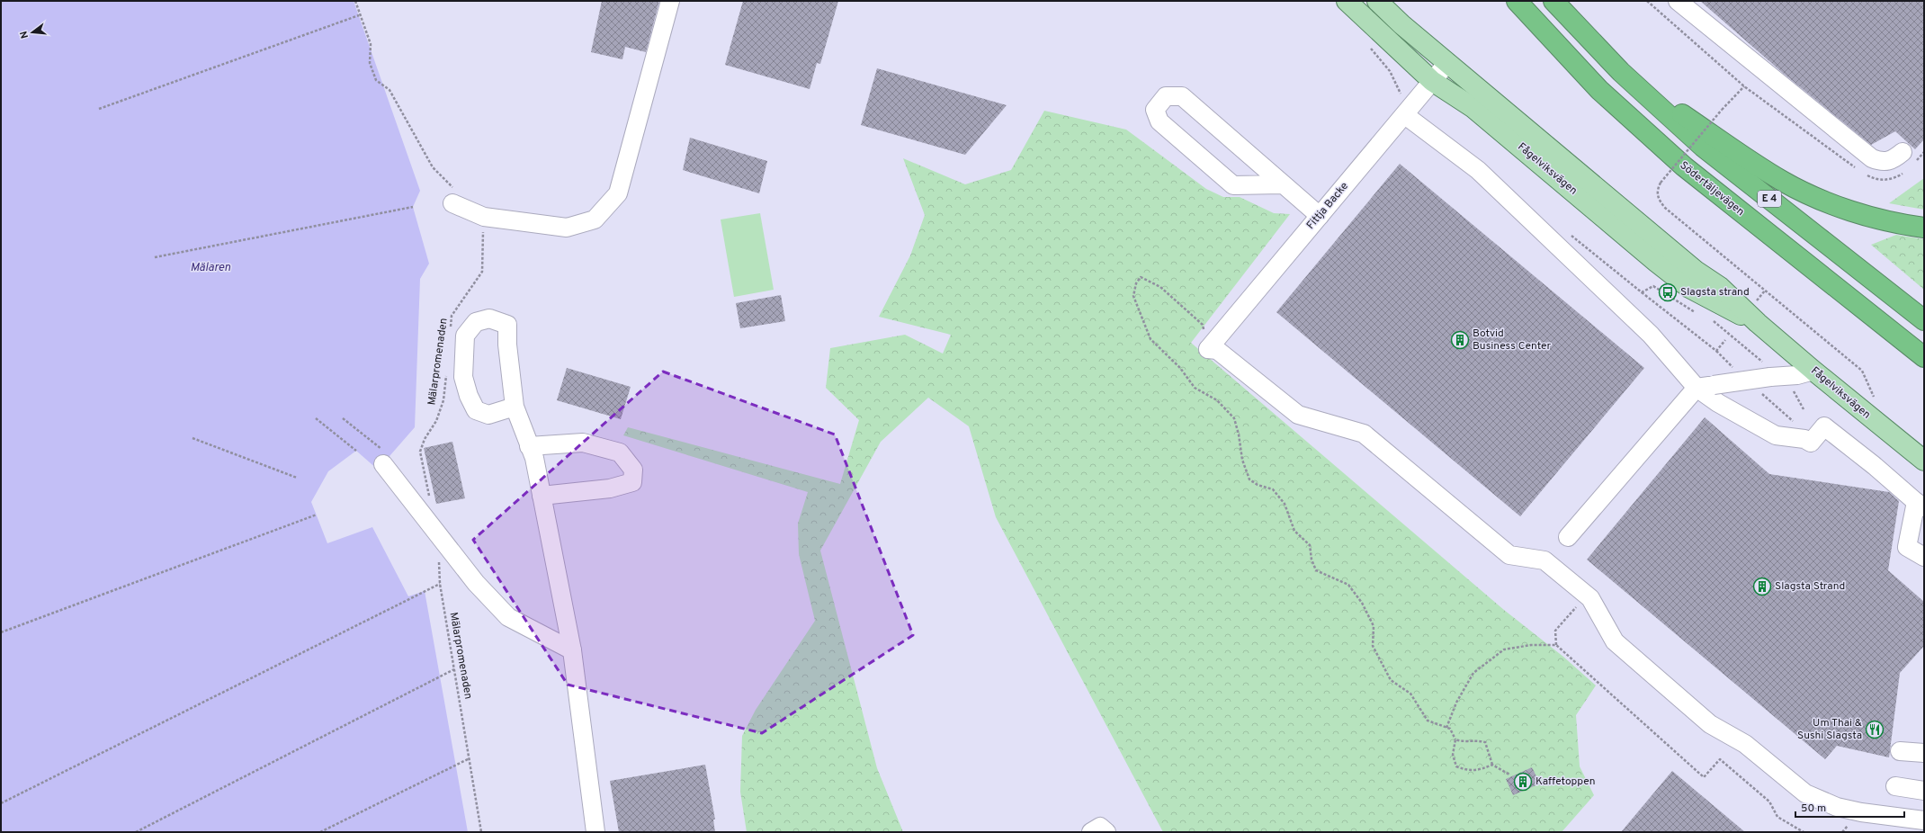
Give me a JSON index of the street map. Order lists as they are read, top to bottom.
{
  "streets": {
    "highway": ["Södertäljevägen", "E 4"],
    "main road": ["Fågelviksvägen"],
    "street": ["Fittja Backe"],
    "path": ["Mälarpromenaden"]
  },
  "crossings": [
    ["Fågelviksvägen", "Fittja Backe"]
  ],
  "water": ["Mälaren"],
  "places": {
    "bus stop": ["Slagsta strand"],
    "building": ["Botvid Business Center", "Slagsta Strand", "Kaffetoppen"],
    "restaurant": ["Um Thai & Sushi Slagsta"]
  },
  "scale_bar": "50 m",
  "north": "left"
}
